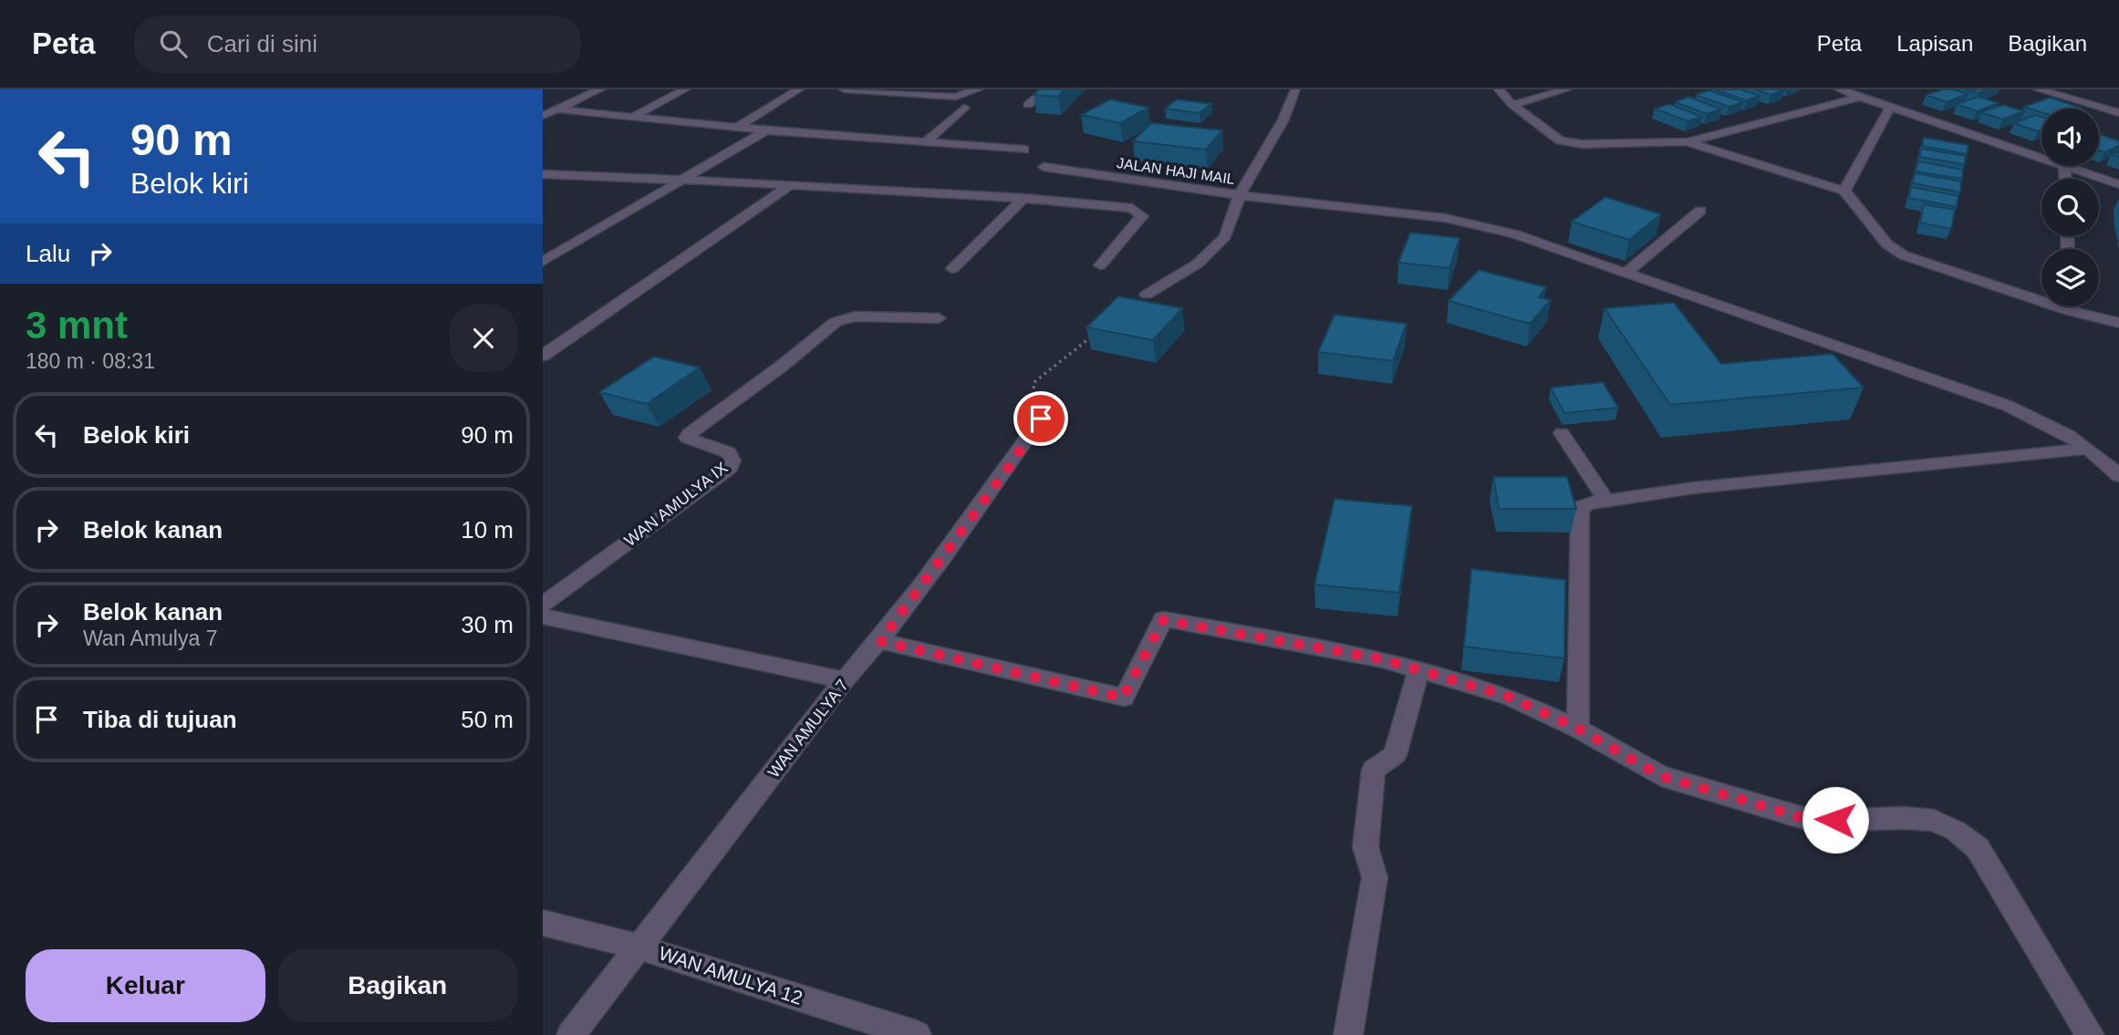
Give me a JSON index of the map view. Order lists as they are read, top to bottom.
{
  "streets": {
    "street": [
      "JALAN HAJI MAIL",
      "WAN AMULYA IX",
      "WAN AMULYA 7",
      "WAN AMULYA 12"
    ]
  },
  "crossings": [
    ["WAN AMULYA 7", "WAN AMULYA 12"]
  ],
  "page": {
    "header": "Peta",
    "search": "Cari di sini",
    "nav": ["Peta", "Lapisan", "Bagikan"],
    "turn": ["90 m", "Belok kiri"],
    "then": "Lalu",
    "heading": ["3 mnt", "180 m · 08:31"],
    "list": [
      {
        "name": "Belok kiri",
        "value": "90 m"
      },
      {
        "name": "Belok kanan",
        "value": "10 m"
      },
      {
        "name": "Belok kanan",
        "note": "Wan Amulya 7",
        "value": "30 m"
      },
      {
        "name": "Tiba di tujuan",
        "value": "50 m"
      }
    ],
    "buttons": ["Keluar", "Bagikan"]
  }
}
